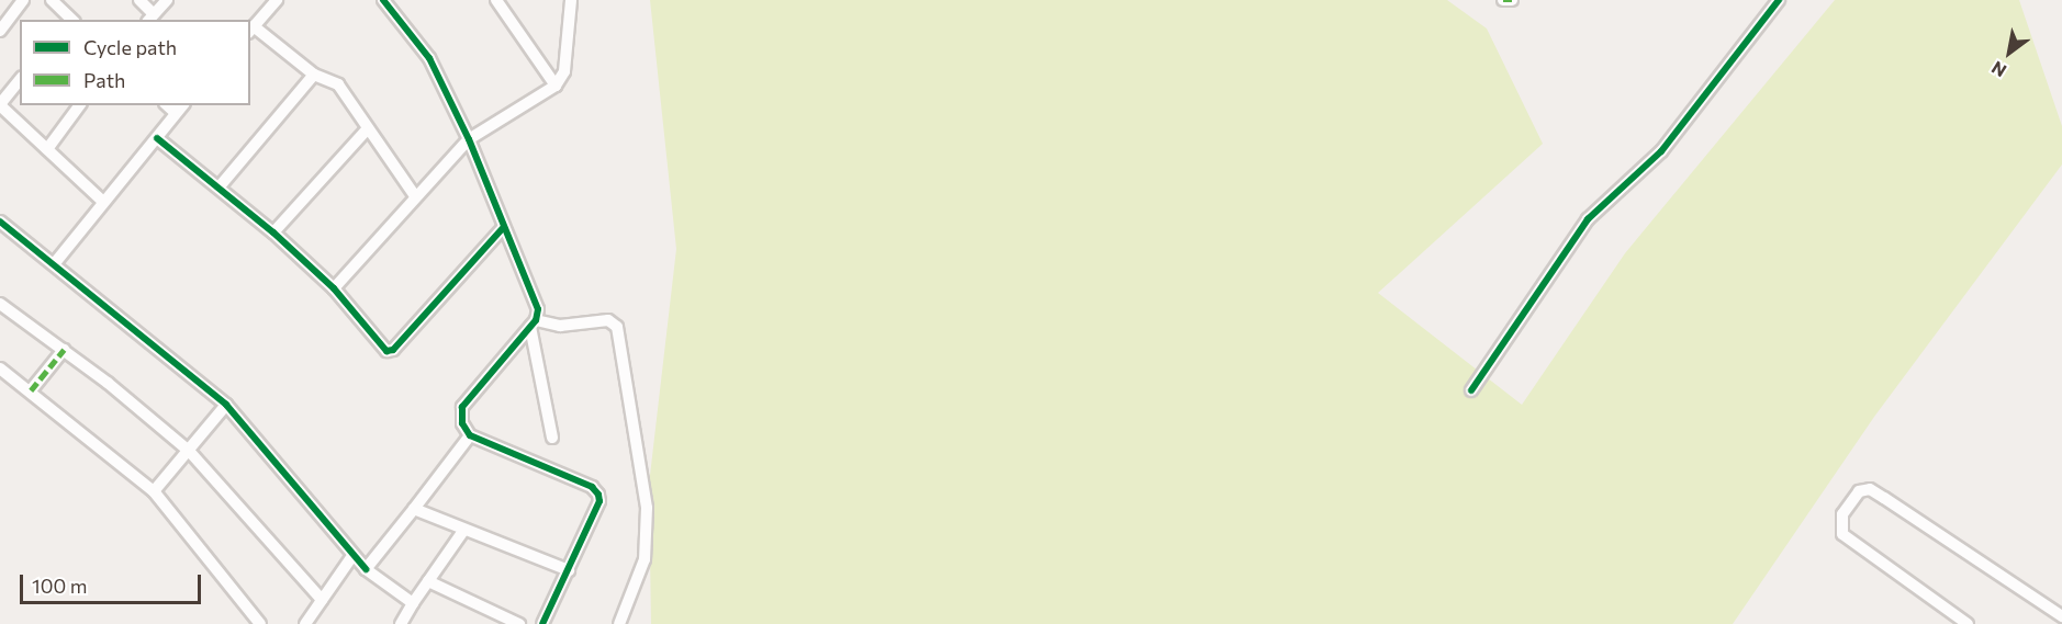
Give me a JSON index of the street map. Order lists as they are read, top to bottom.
{
  "legend": ["Cycle path", "Path"],
  "scale_bar": "100 m",
  "north": "bottom left"
}
